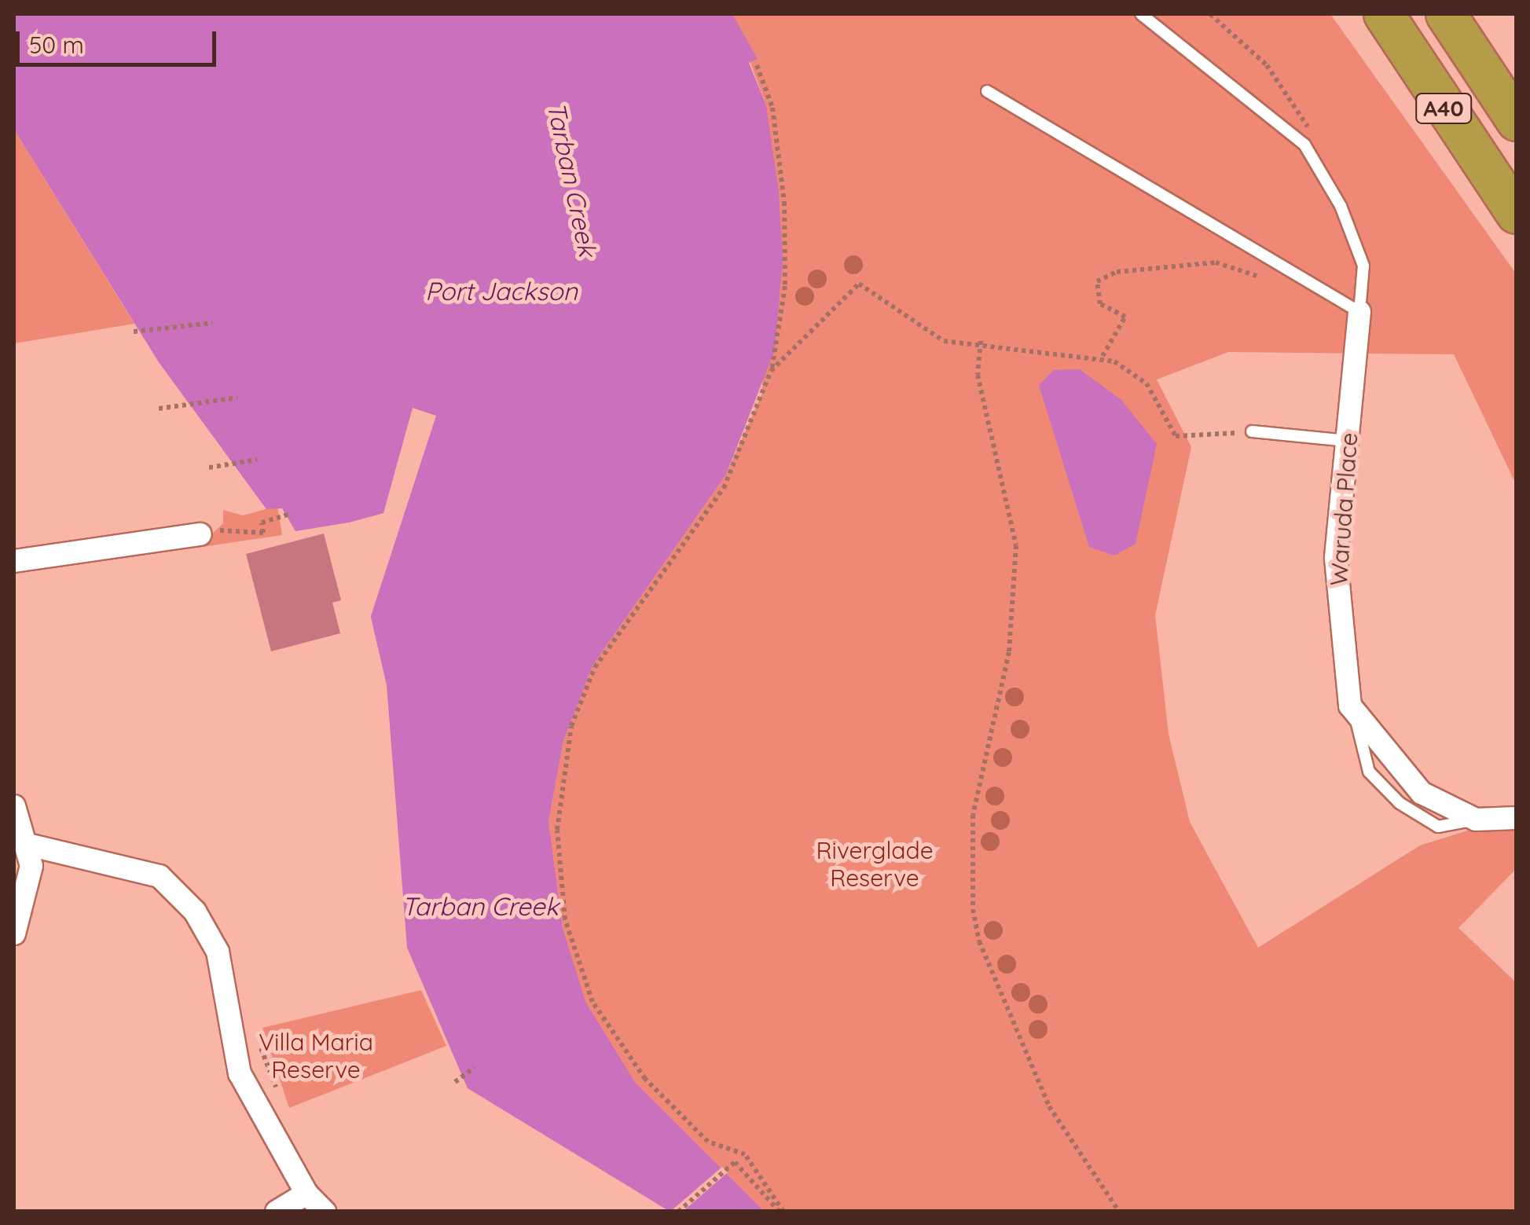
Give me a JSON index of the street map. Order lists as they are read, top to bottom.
{
  "streets": {
    "highway": ["A40"],
    "street": ["Waruda Place"]
  },
  "water": ["Tarban Creek", "Port Jackson"],
  "parks": ["Riverglade Reserve", "Villa Maria Reserve"],
  "scale_bar": "50 m"
}
